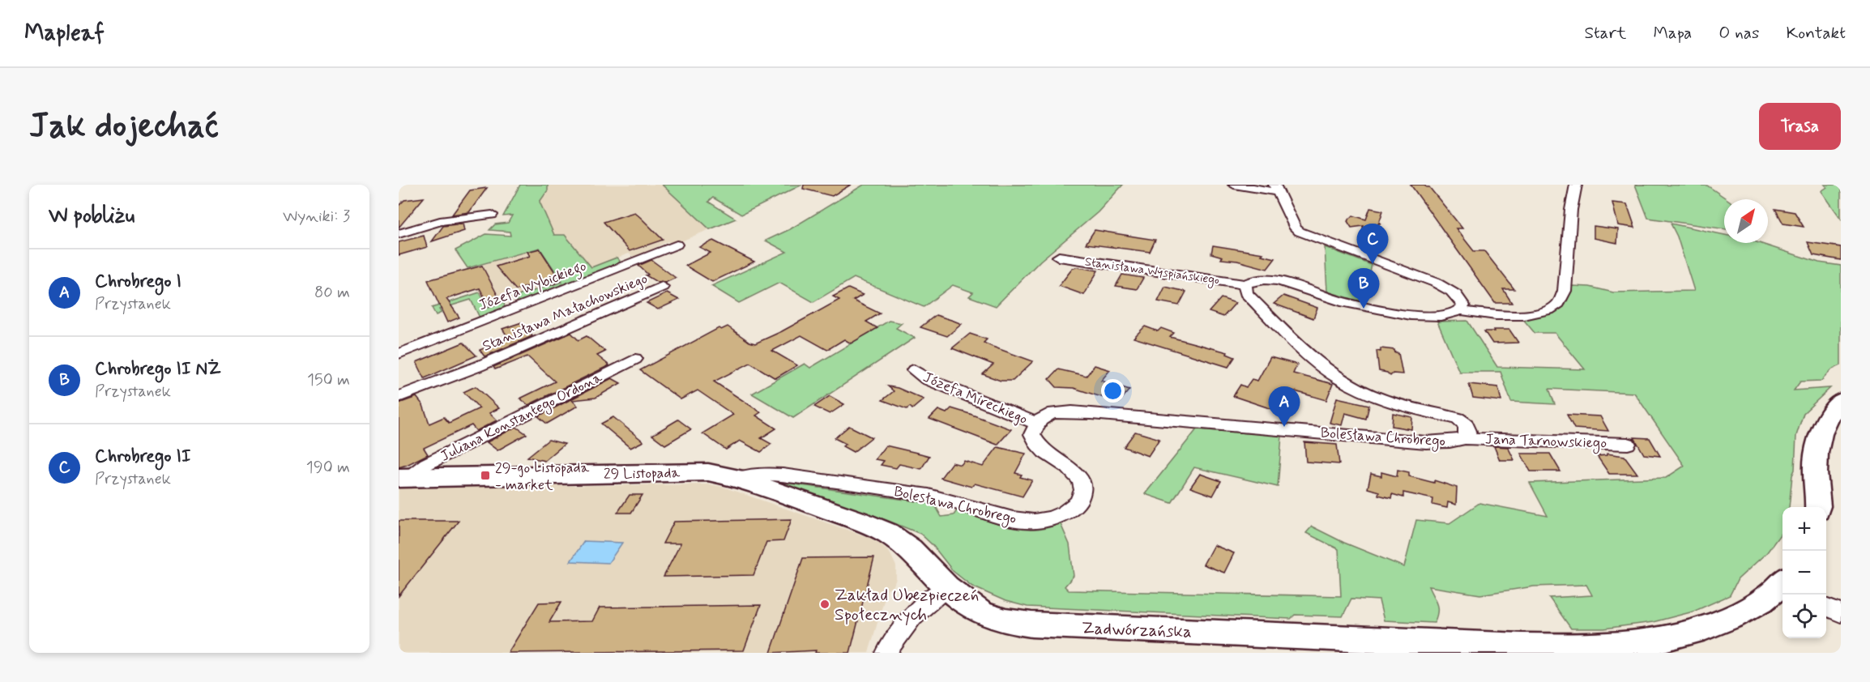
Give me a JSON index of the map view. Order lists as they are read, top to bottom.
{
  "streets": {
    "street": [
      "Stanisława Wyspiańskiego",
      "Józefa Wybickiego",
      "Stanisława Małachowskiego",
      "Józefa Mireckiego",
      "Juliana Konstantego Ordona",
      "Bolesława Chrobrego",
      "Jana Tarnowskiego",
      "29 Listopada",
      "Zadwórzańska"
    ]
  },
  "crossings": [
    ["Stanisława Wyspiańskiego", "Bolesława Chrobrego"],
    ["Józefa Mireckiego", "Bolesława Chrobrego"],
    ["Juliana Konstantego Ordona", "29 Listopada"],
    ["Bolesława Chrobrego", "Jana Tarnowskiego"],
    ["Bolesława Chrobrego", "29 Listopada"],
    ["29 Listopada", "Zadwórzańska"]
  ],
  "places": {
    "transit": ["29-go Listopada - market"],
    "other": ["Zakład Ubezpieczeń Społecznych"]
  },
  "north": "top right",
  "page": {
    "header": "Mapleaf",
    "nav": [
      "Start",
      "Mapa",
      "O nas",
      "Kontakt"
    ],
    "buttons": "Trasa",
    "title": "Jak dojechać",
    "heading": ["W pobliżu", "Wyniki: 3"],
    "pins": ["C", "B", "A"],
    "list": [
      {
        "mark": "A",
        "name": "Chrobrego I",
        "note": "Przystanek",
        "value": "80 m"
      },
      {
        "mark": "B",
        "name": "Chrobrego II NŻ",
        "note": "Przystanek",
        "value": "150 m"
      },
      {
        "mark": "C",
        "name": "Chrobrego II",
        "note": "Przystanek",
        "value": "190 m"
      }
    ],
    "map_buttons": ["+", "−"]
  }
}
